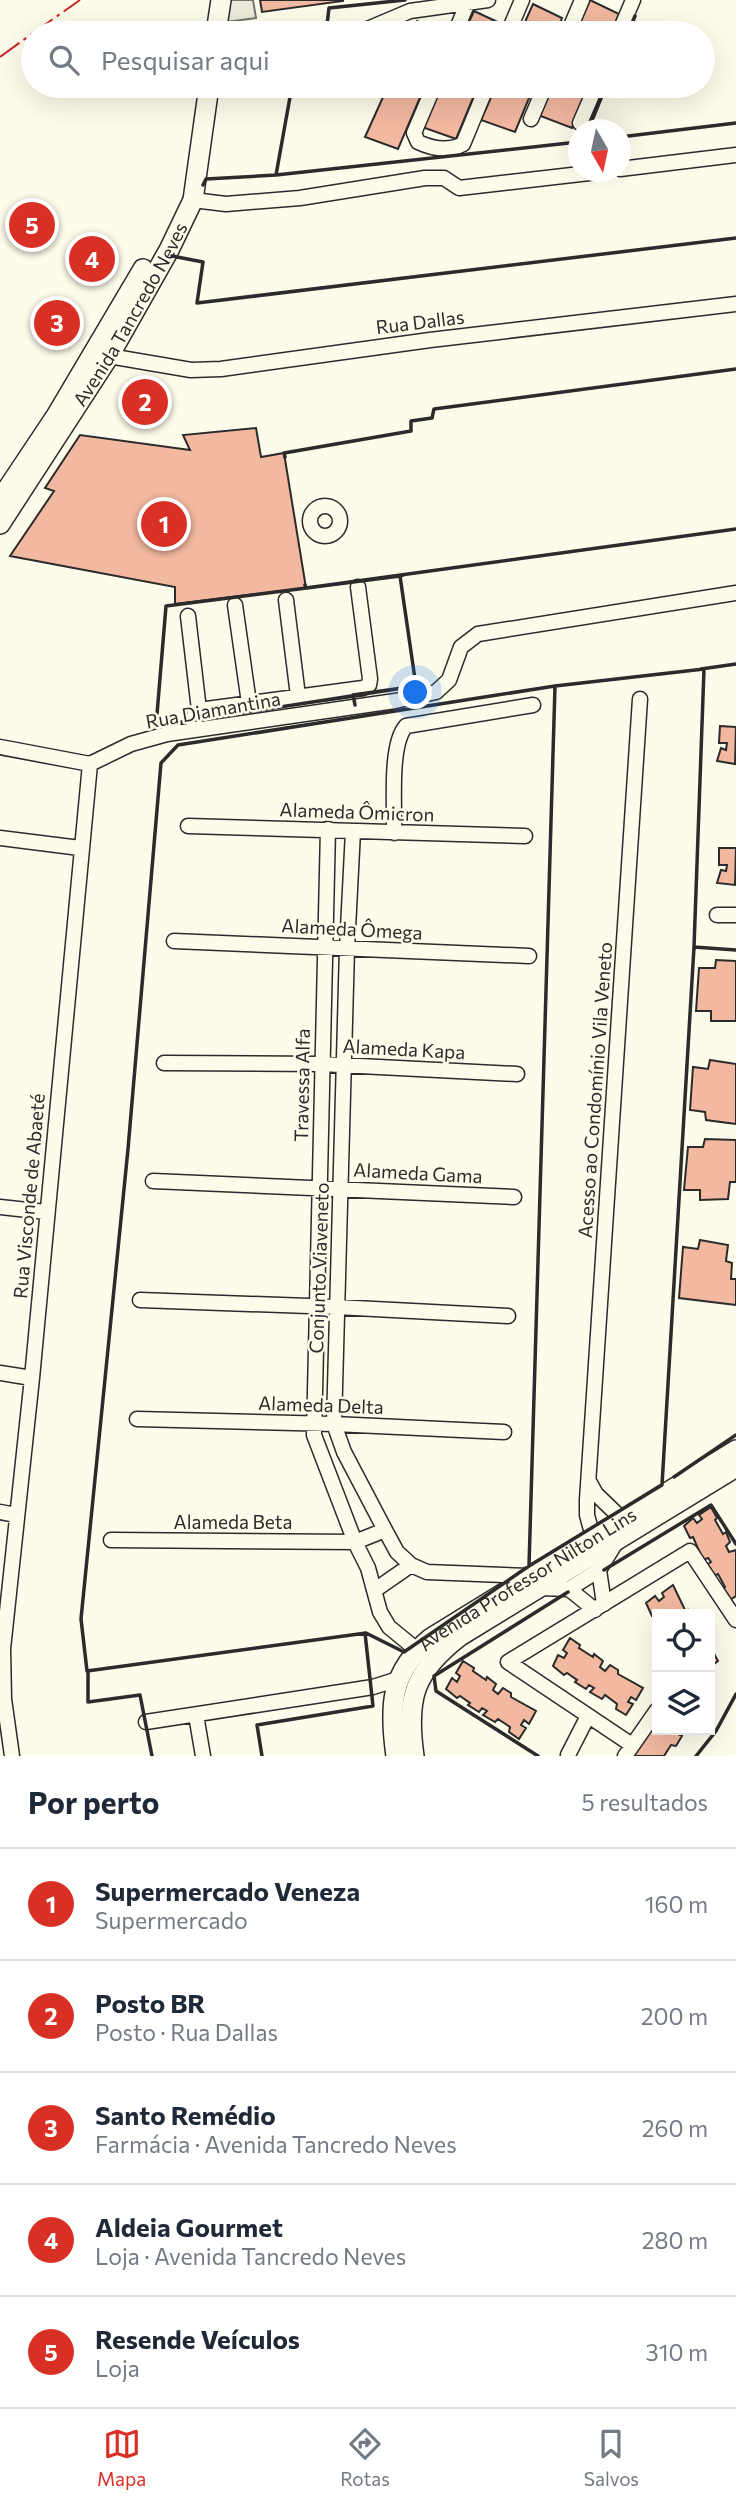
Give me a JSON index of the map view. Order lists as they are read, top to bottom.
{
  "streets": {
    "main road": ["Avenida Tancredo Neves", "Avenida Professor Nilton Lins"],
    "street": [
      "Rua Dallas",
      "Rua Diamantina",
      "Alameda Ômicron",
      "Alameda Ômega",
      "Alameda Kapa",
      "Travessa Alfa",
      "Acesso ao Condomínio Vila Veneto",
      "Alameda Gama",
      "Rua Visconde de Abaeté",
      "Conjunto Viaveneto",
      "Alameda Delta",
      "Alameda Beta"
    ]
  },
  "crossings": [
    ["Avenida Tancredo Neves", "Rua Dallas"],
    ["Rua Diamantina", "Rua Visconde de Abaeté"],
    ["Alameda Ômicron", "Travessa Alfa"],
    ["Alameda Ômicron", "Conjunto Viaveneto"],
    ["Alameda Ômega", "Travessa Alfa"],
    ["Alameda Ômega", "Conjunto Viaveneto"],
    ["Alameda Kapa", "Travessa Alfa"],
    ["Alameda Kapa", "Conjunto Viaveneto"],
    ["Travessa Alfa", "Alameda Gama"],
    ["Travessa Alfa", "Alameda Delta"],
    ["Travessa Alfa", "Alameda Beta"],
    ["Travessa Alfa", "Avenida Professor Nilton Lins"],
    ["Acesso ao Condomínio Vila Veneto", "Avenida Professor Nilton Lins"],
    ["Alameda Gama", "Conjunto Viaveneto"],
    ["Conjunto Viaveneto", "Alameda Delta"]
  ],
  "north": "bottom",
  "page": {
    "search": "Pesquisar aqui",
    "pins": [
      "5",
      "4",
      "3",
      "2",
      "1"
    ],
    "heading": ["Por perto", "5 resultados"],
    "list": [
      {
        "mark": "1",
        "name": "Supermercado Veneza",
        "note": "Supermercado",
        "value": "160 m"
      },
      {
        "mark": "2",
        "name": "Posto BR",
        "note": "Posto · Rua Dallas",
        "value": "200 m"
      },
      {
        "mark": "3",
        "name": "Santo Remédio",
        "note": "Farmácia · Avenida Tancredo Neves",
        "value": "260 m"
      },
      {
        "mark": "4",
        "name": "Aldeia Gourmet",
        "note": "Loja · Avenida Tancredo Neves",
        "value": "280 m"
      },
      {
        "mark": "5",
        "name": "Resende Veículos",
        "note": "Loja",
        "value": "310 m"
      }
    ],
    "nav": ["Mapa", "Rotas", "Salvos"]
  }
}
